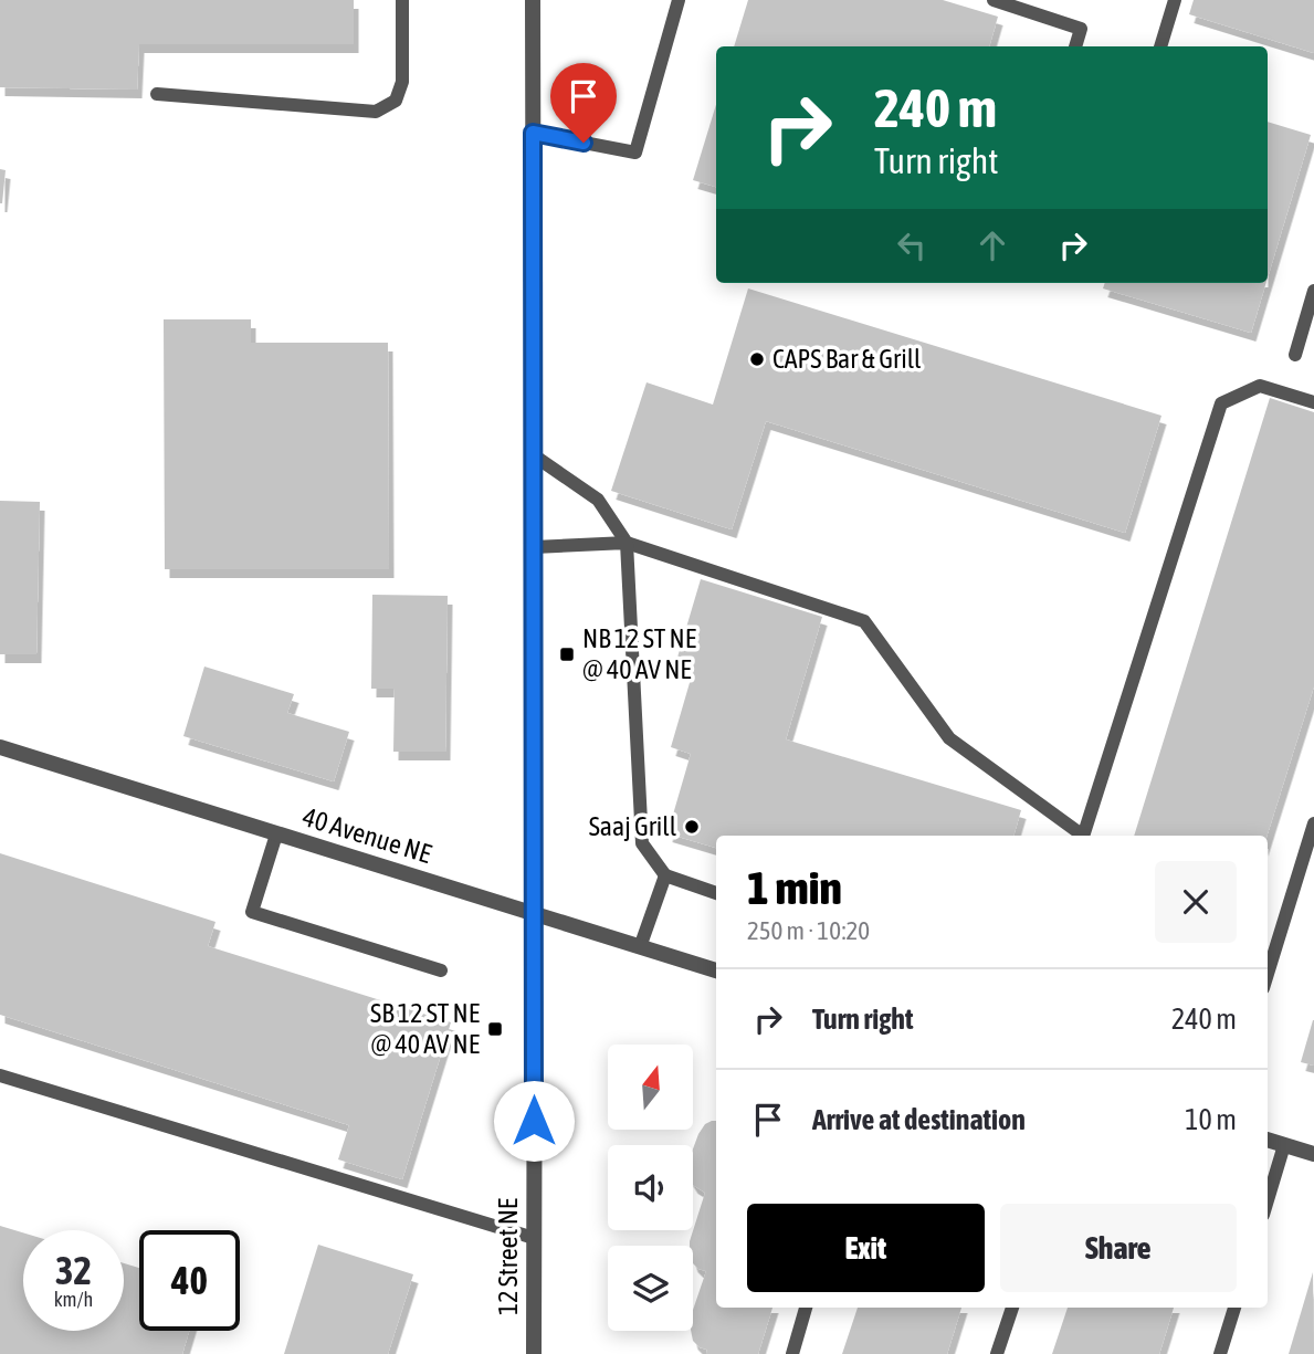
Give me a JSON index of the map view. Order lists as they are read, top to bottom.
{
  "streets": {
    "street": ["40 Avenue NE", "12 Street NE"]
  },
  "crossings": [
    ["40 Avenue NE", "12 Street NE"]
  ],
  "places": {
    "other": ["CAPS Bar & Grill", "Saaj Grill"],
    "transit": ["NB 12 ST NE @ 40 AV NE", "SB 12 ST NE @ 40 AV NE"]
  },
  "north": "top",
  "page": {
    "turn": ["240 m", "Turn right"],
    "heading": ["1 min", "250 m · 10:20"],
    "list": [
      {
        "name": "Turn right",
        "value": "240 m"
      },
      {
        "name": "Arrive at destination",
        "value": "10 m"
      }
    ],
    "buttons": ["Exit", "Share"],
    "speed": "32 km/h",
    "limit": "40"
  }
}
